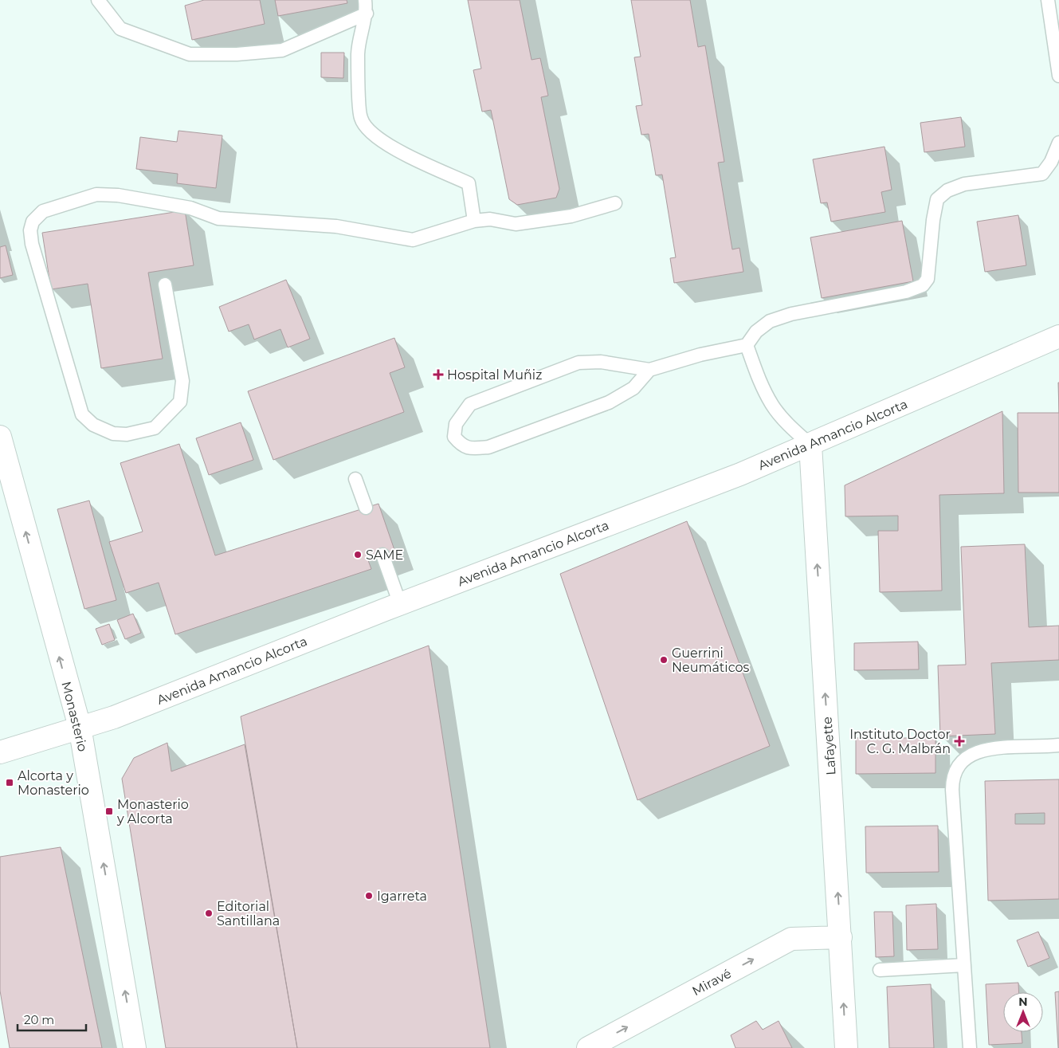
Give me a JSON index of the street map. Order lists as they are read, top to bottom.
{
  "streets": {
    "street": [
      "Avenida Amancio Alcorta",
      "Monasterio",
      "Lafayette",
      "Miravé"
    ]
  },
  "crossings": [
    ["Avenida Amancio Alcorta", "Monasterio"],
    ["Avenida Amancio Alcorta", "Lafayette"],
    ["Lafayette", "Miravé"]
  ],
  "one_way": ["Monasterio", "Lafayette", "Miravé"],
  "places": {
    "health": ["Hospital Muñiz", "Instituto Doctor C. G. Malbrán"],
    "other": [
      "SAME",
      "Guerrini Neumáticos",
      "Igarreta",
      "Editorial Santillana"
    ],
    "transit": ["Alcorta y Monasterio", "Monasterio y Alcorta"]
  },
  "scale_bar": "20 m",
  "north": "top"
}
